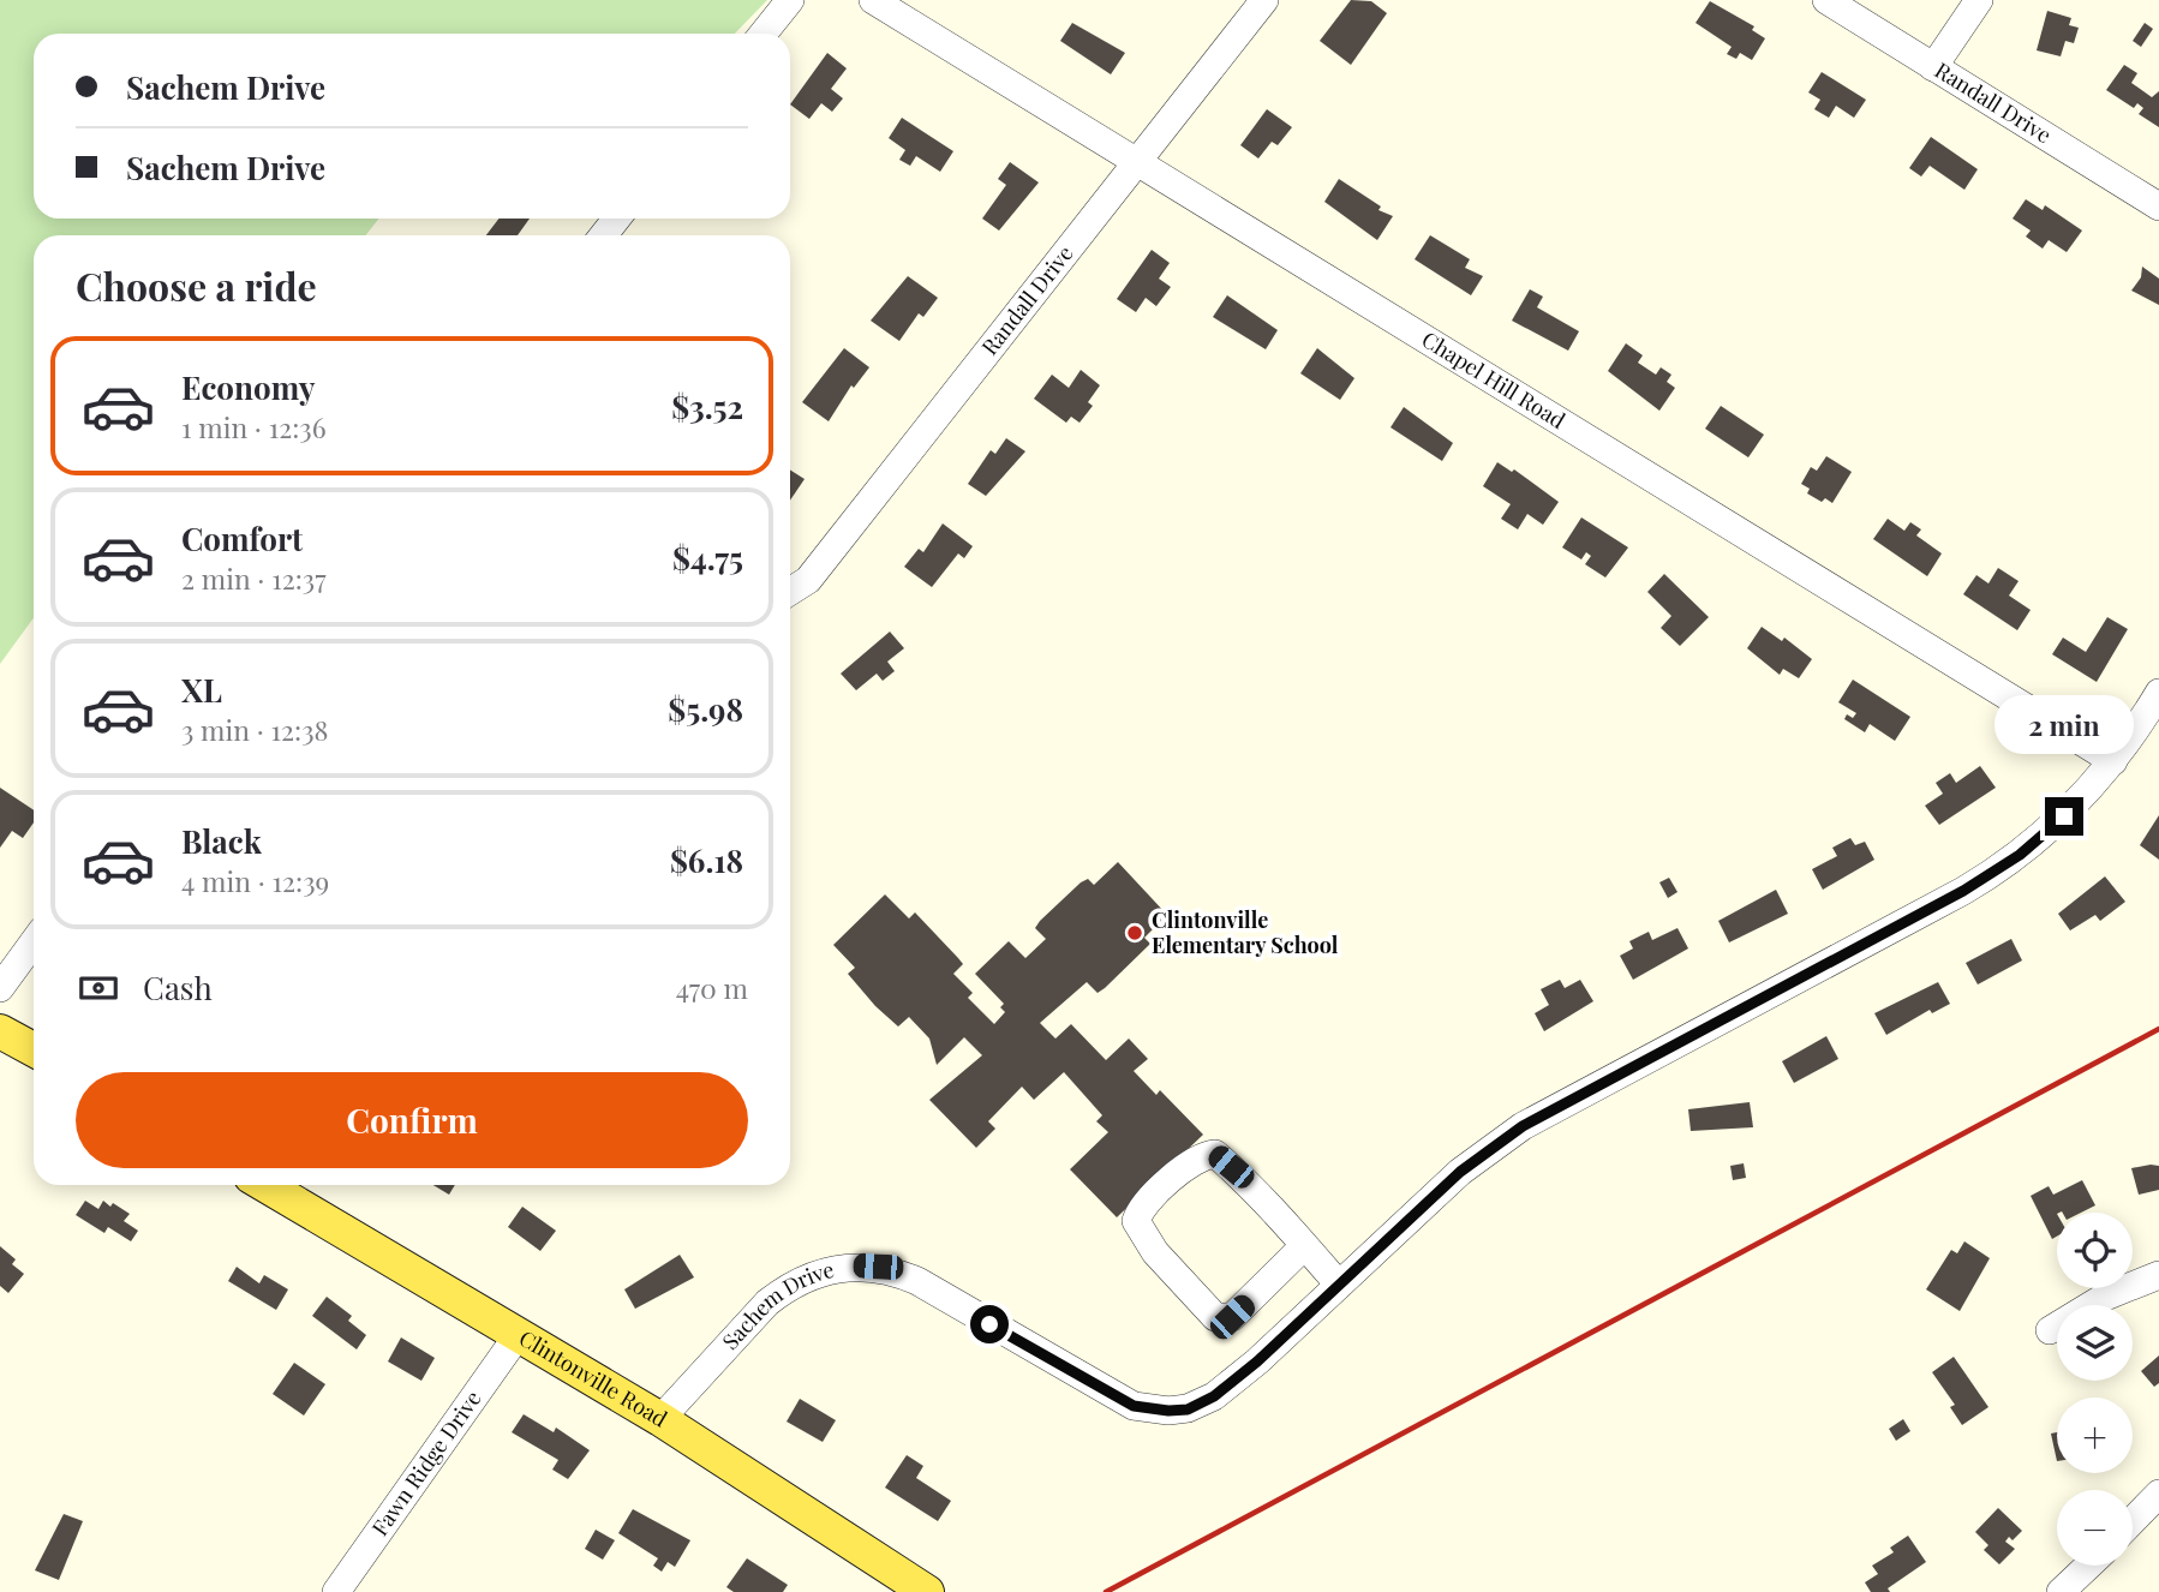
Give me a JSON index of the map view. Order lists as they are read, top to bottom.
{
  "streets": {
    "main road": ["Clintonville Road"],
    "street": [
      "Randall Drive",
      "Chapel Hill Road",
      "Sachem Drive",
      "Fawn Ridge Drive"
    ]
  },
  "crossings": [
    ["Randall Drive", "Chapel Hill Road"],
    ["Chapel Hill Road", "Sachem Drive"],
    ["Sachem Drive", "Clintonville Road"],
    ["Clintonville Road", "Fawn Ridge Drive"]
  ],
  "places": ["Clintonville Elementary School"],
  "page": {
    "banner": ["Sachem Drive", "Sachem Drive"],
    "heading": "Choose a ride",
    "list": [
      {
        "name": "Economy",
        "note": "1 min · 12:36",
        "value": "$3.52"
      },
      {
        "name": "Comfort",
        "note": "2 min · 12:37",
        "value": "$4.75"
      },
      {
        "name": "XL",
        "note": "3 min · 12:38",
        "value": "$5.98"
      },
      {
        "name": "Black",
        "note": "4 min · 12:39",
        "value": "$6.18"
      }
    ],
    "bubble": "2 min",
    "pay": ["Cash", "470 m"],
    "buttons": "Confirm",
    "map_buttons": ["+", "−"]
  }
}
